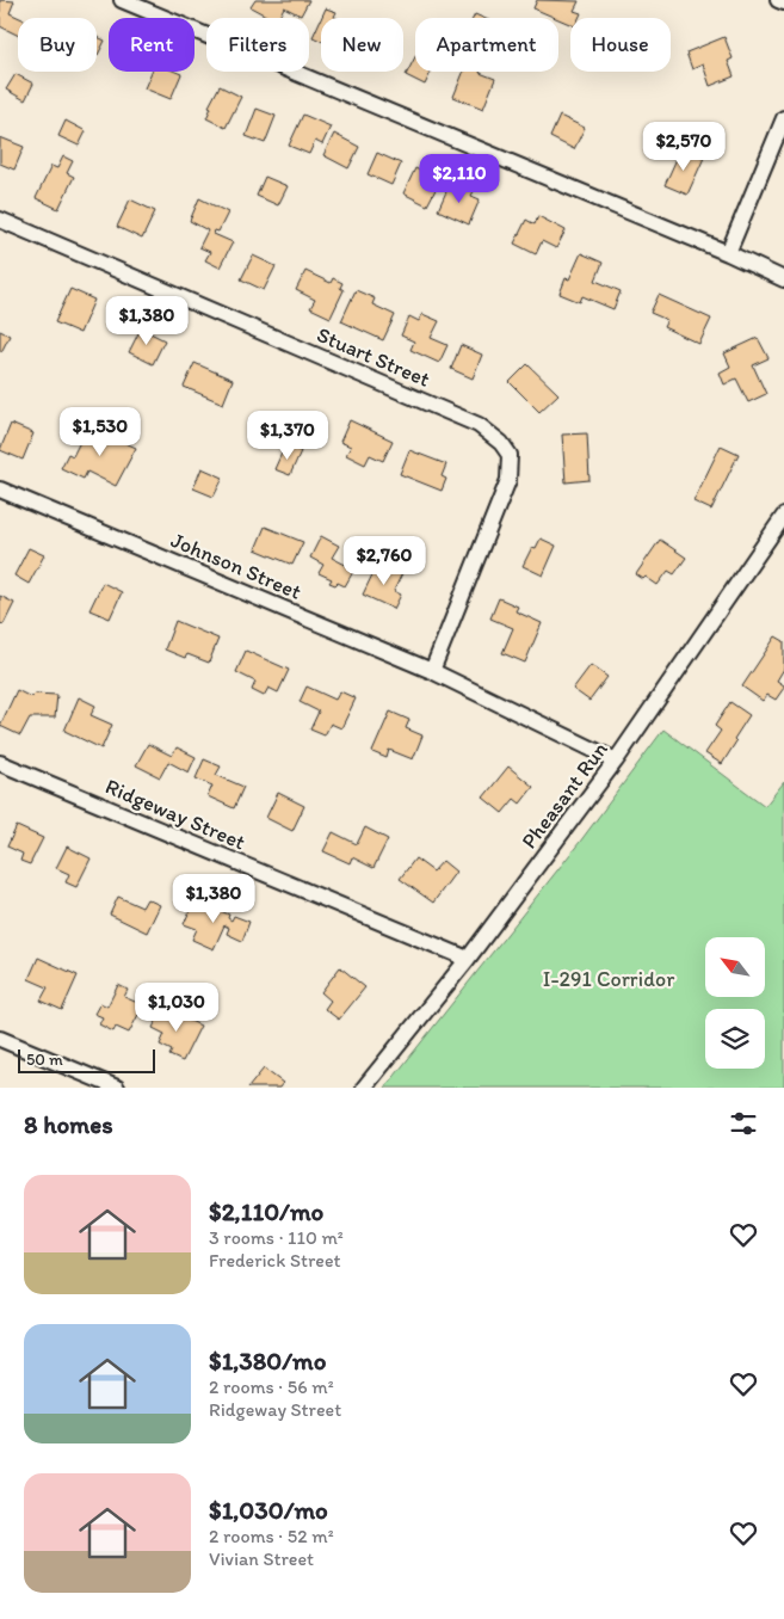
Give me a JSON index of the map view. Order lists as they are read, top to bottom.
{
  "streets": {
    "street": [
      "Stuart Street",
      "Johnson Street",
      "Pheasant Run",
      "Ridgeway Street"
    ]
  },
  "crossings": [
    ["Stuart Street", "Johnson Street"],
    ["Johnson Street", "Pheasant Run"],
    ["Pheasant Run", "Ridgeway Street"]
  ],
  "parks": ["I-291 Corridor"],
  "scale_bar": "50 m",
  "north": "top left",
  "page": {
    "chip": [
      "Buy",
      "Rent",
      "Filters",
      "New",
      "Apartment",
      "House"
    ],
    "price": [
      "$2,570",
      "$2,110",
      "$1,380",
      "$1,530",
      "$1,370",
      "$2,760",
      "$1,380",
      "$1,030"
    ],
    "scale": "50 m",
    "heading": "8 homes",
    "list": [
      {
        "name": "$2,110/mo",
        "note": "3 rooms · 110 m² · Frederick Street"
      },
      {
        "name": "$1,380/mo",
        "note": "2 rooms · 56 m² · Ridgeway Street"
      },
      {
        "name": "$1,030/mo",
        "note": "2 rooms · 52 m² · Vivian Street"
      }
    ]
  }
}
